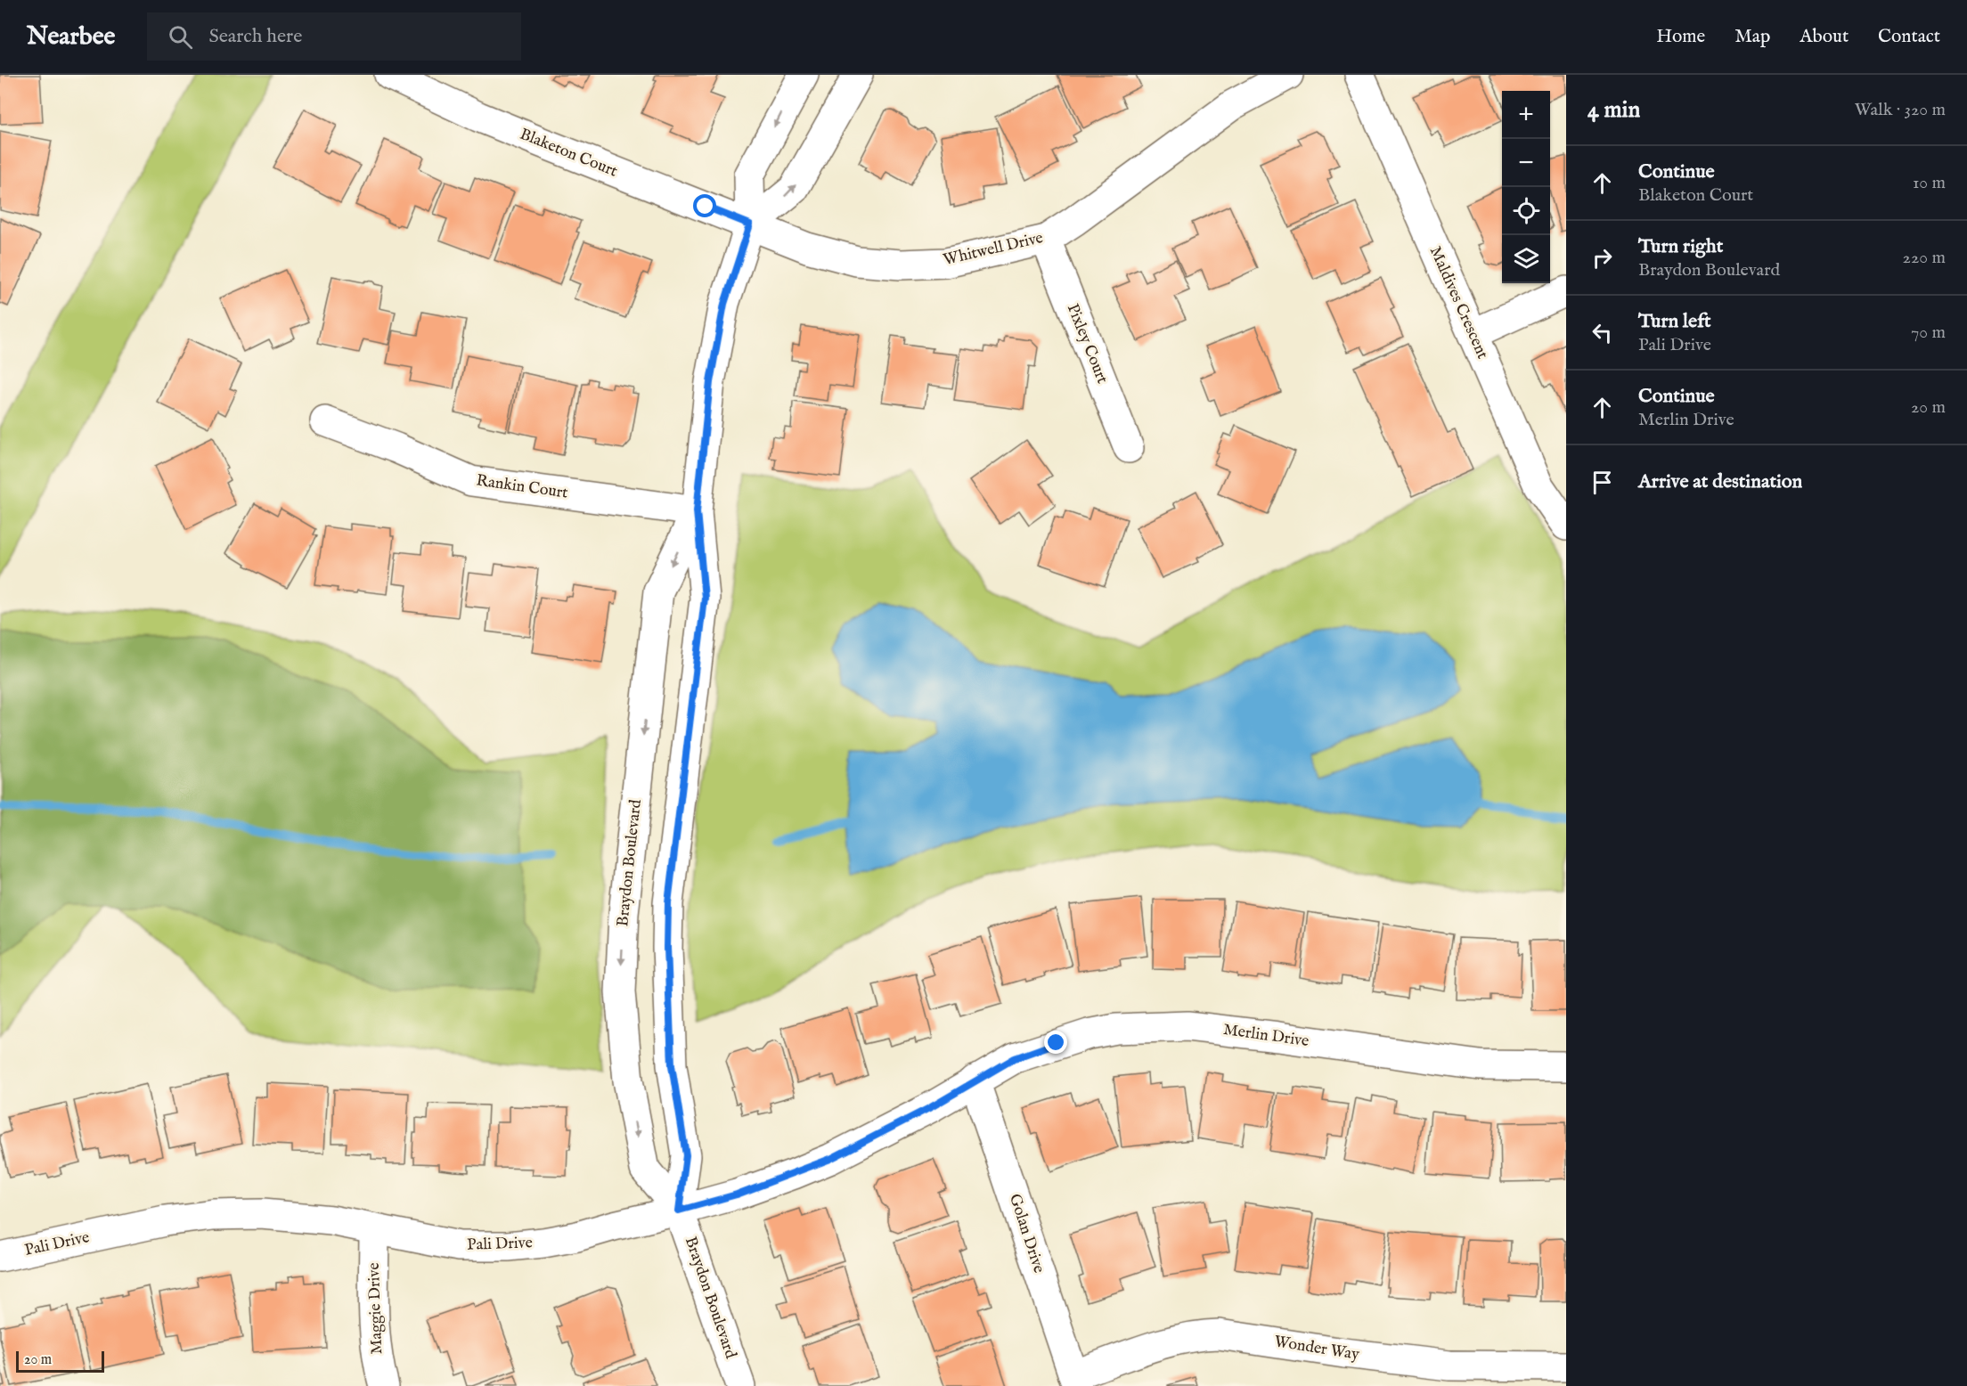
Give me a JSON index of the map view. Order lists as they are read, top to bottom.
{
  "streets": {
    "street": [
      "Blaketon Court",
      "Whitwell Drive",
      "Maldives Crescent",
      "Pixley Court",
      "Rankin Court",
      "Braydon Boulevard",
      "Merlin Drive",
      "Golan Drive",
      "Pali Drive",
      "Maggie Drive",
      "Wonder Way"
    ]
  },
  "crossings": [
    ["Blaketon Court", "Whitwell Drive"],
    ["Blaketon Court", "Braydon Boulevard"],
    ["Whitwell Drive", "Pixley Court"],
    ["Whitwell Drive", "Braydon Boulevard"],
    ["Rankin Court", "Braydon Boulevard"],
    ["Braydon Boulevard", "Pali Drive"],
    ["Merlin Drive", "Golan Drive"],
    ["Merlin Drive", "Pali Drive"],
    ["Golan Drive", "Pali Drive"],
    ["Golan Drive", "Wonder Way"],
    ["Pali Drive", "Maggie Drive"]
  ],
  "scale_bar": "20 m",
  "page": {
    "header": "Nearbee",
    "search": "Search here",
    "nav": [
      "Home",
      "Map",
      "About",
      "Contact"
    ],
    "heading": ["4 min", "Walk · 320 m"],
    "map_buttons": ["+", "−"],
    "list": [
      ["Continue", "Blaketon Court", "10 m"],
      ["Turn right", "Braydon Boulevard", "220 m"],
      ["Turn left", "Pali Drive", "70 m"],
      ["Continue", "Merlin Drive", "20 m"],
      "Arrive at destination"
    ],
    "scale": "20 m"
  }
}
